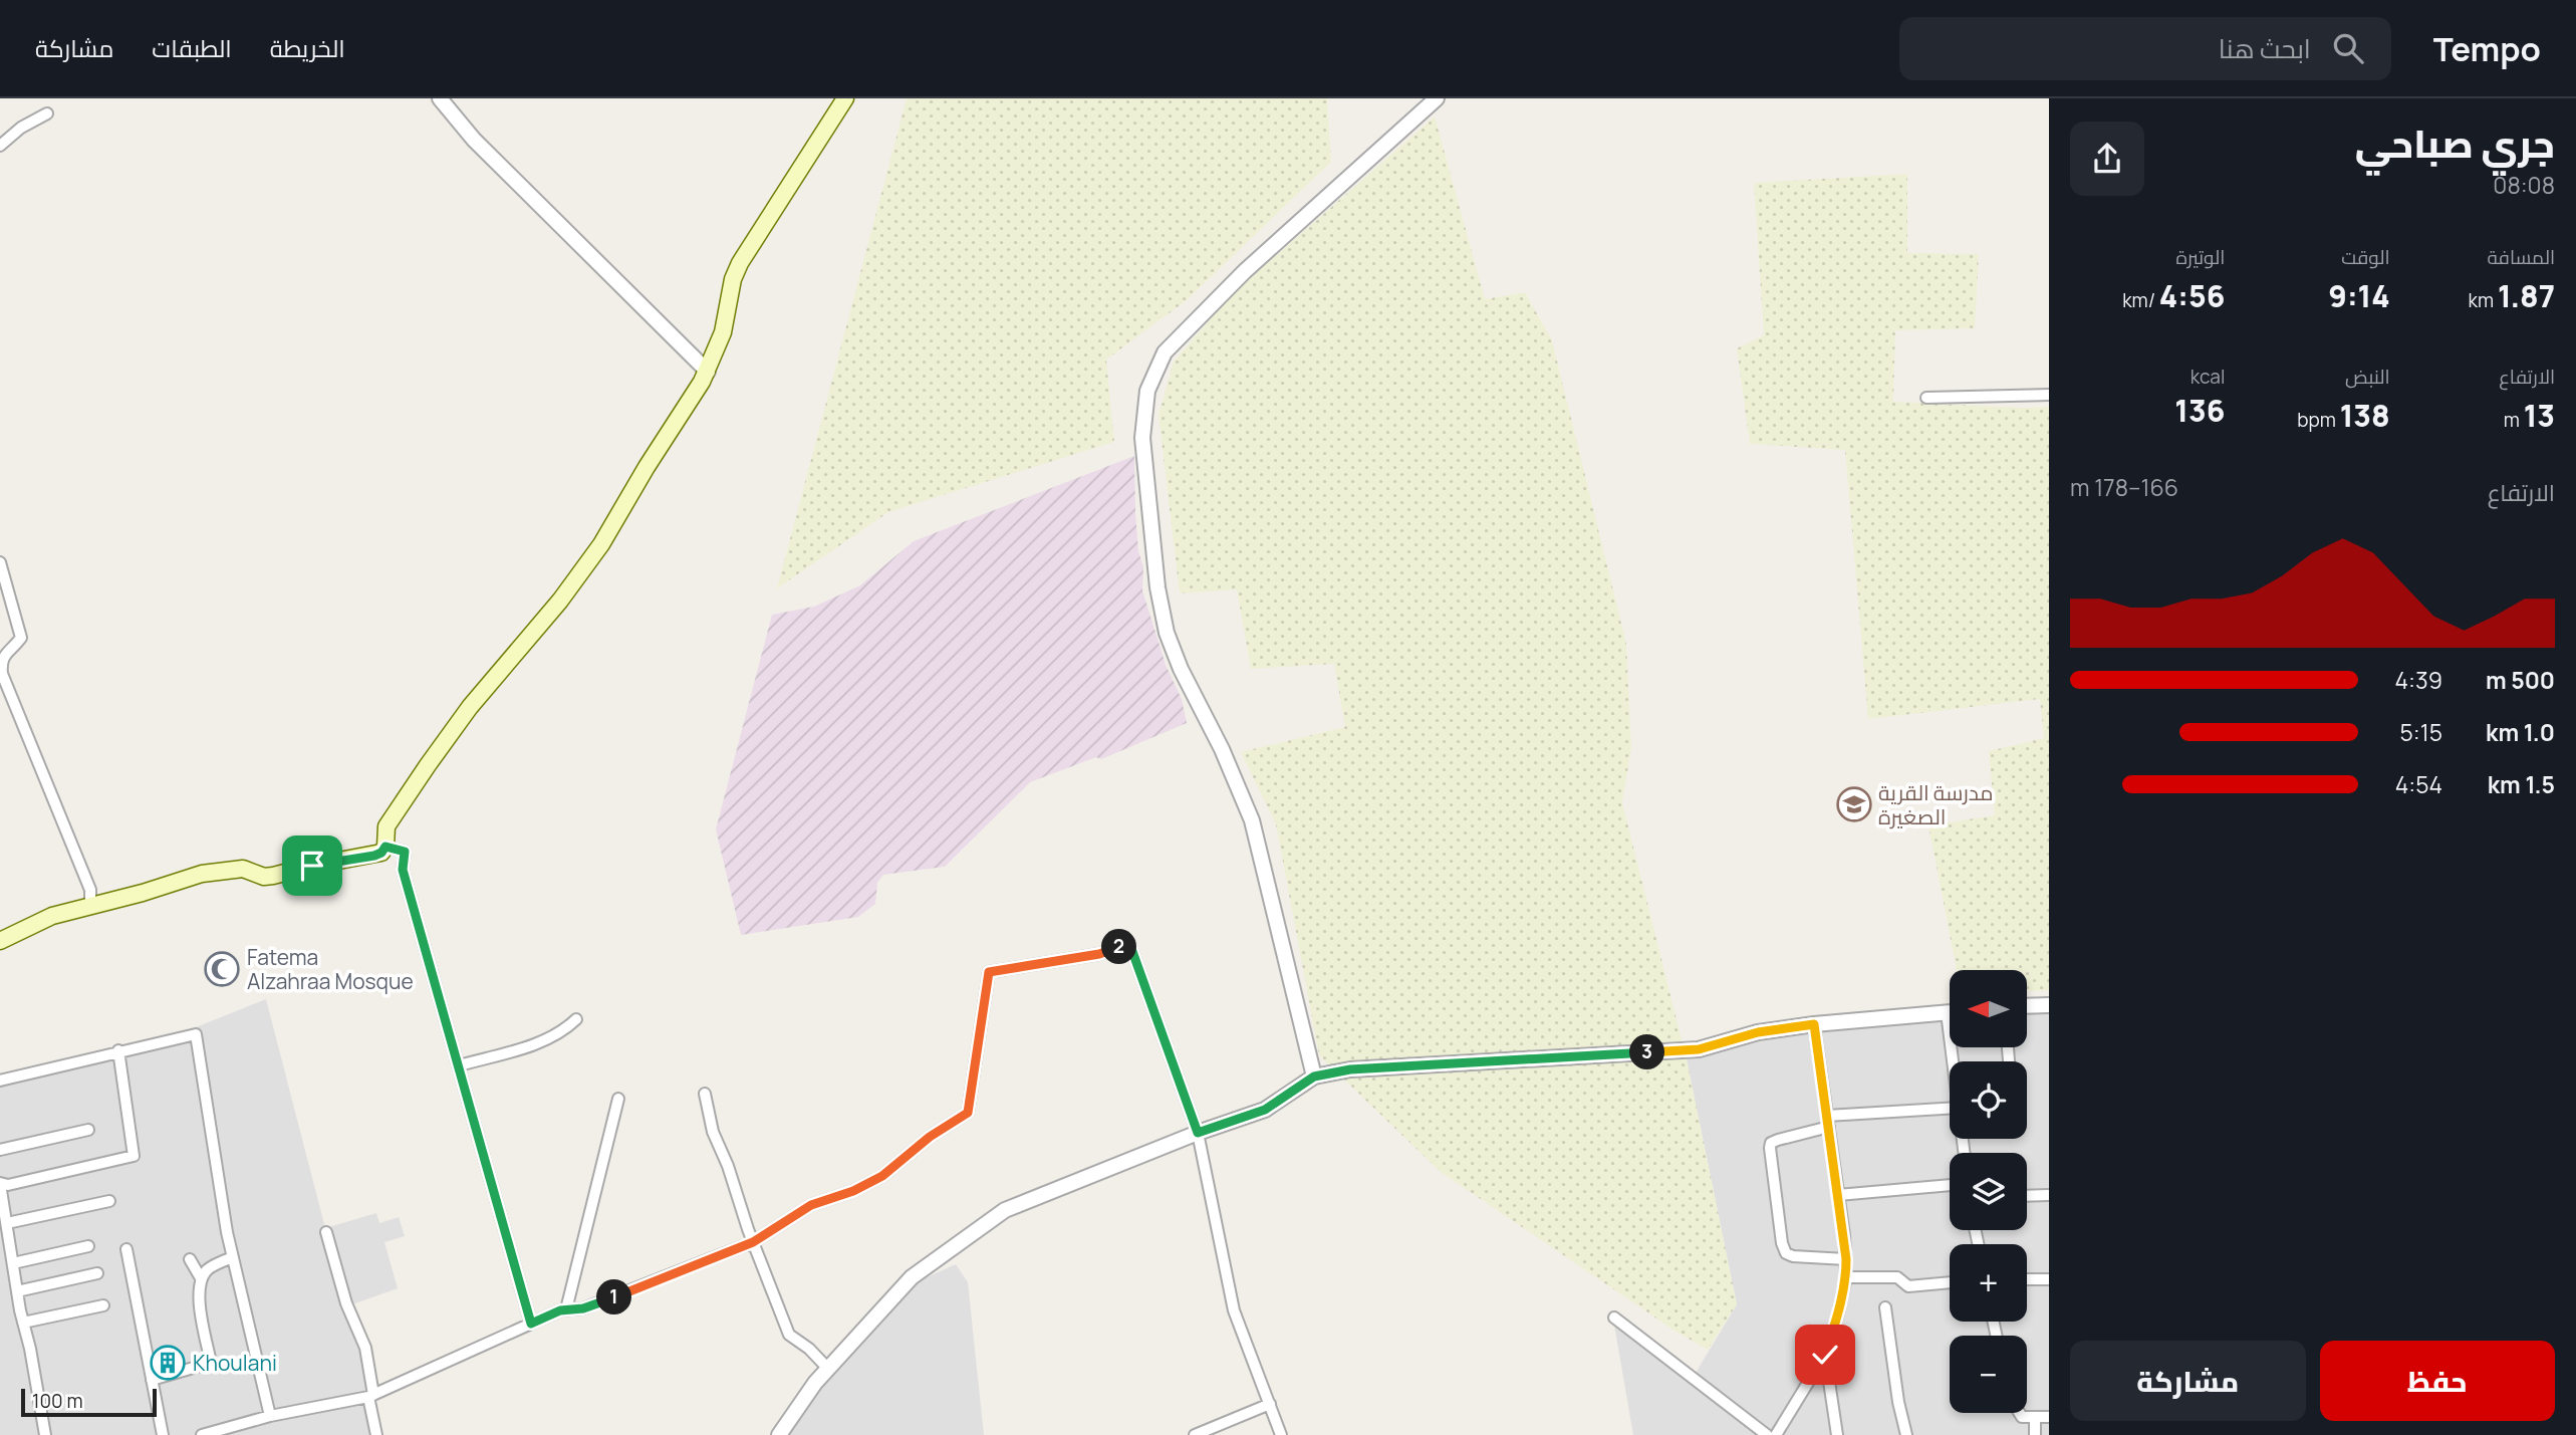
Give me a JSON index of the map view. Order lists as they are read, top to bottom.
{
  "places": {
    "school or university": ["مدرسة القرية الصغيرة"],
    "mosque": ["Fatema Alzahraa Mosque"],
    "building": ["Khoulani"]
  },
  "scale_bar": "100 m",
  "north": "left",
  "page": {
    "header": "Tempo",
    "search": "ابحث هنا",
    "nav": ["الخريطة", "الطبقات", "مشاركة"],
    "heading": ["جري صباحي", "08:08"],
    "stats": [
      ["المسافة", "1.87 km"],
      ["الوقت", "9:14"],
      ["الوتيرة", "4:56 /km"],
      ["الارتفاع", "13 m"],
      ["النبض", "138 bpm"],
      ["kcal", "136"]
    ],
    "chart": ["الارتفاع", "166–178 m"],
    "list": [
      {
        "name": "500 m",
        "note": "4:39"
      },
      {
        "name": "1.0 km",
        "note": "5:15"
      },
      {
        "name": "1.5 km",
        "note": "4:54"
      }
    ],
    "pins": ["2", "3", "1"],
    "map_buttons": ["+", "−"],
    "buttons": ["حفظ", "مشاركة"],
    "scale": "100 m"
  }
}
